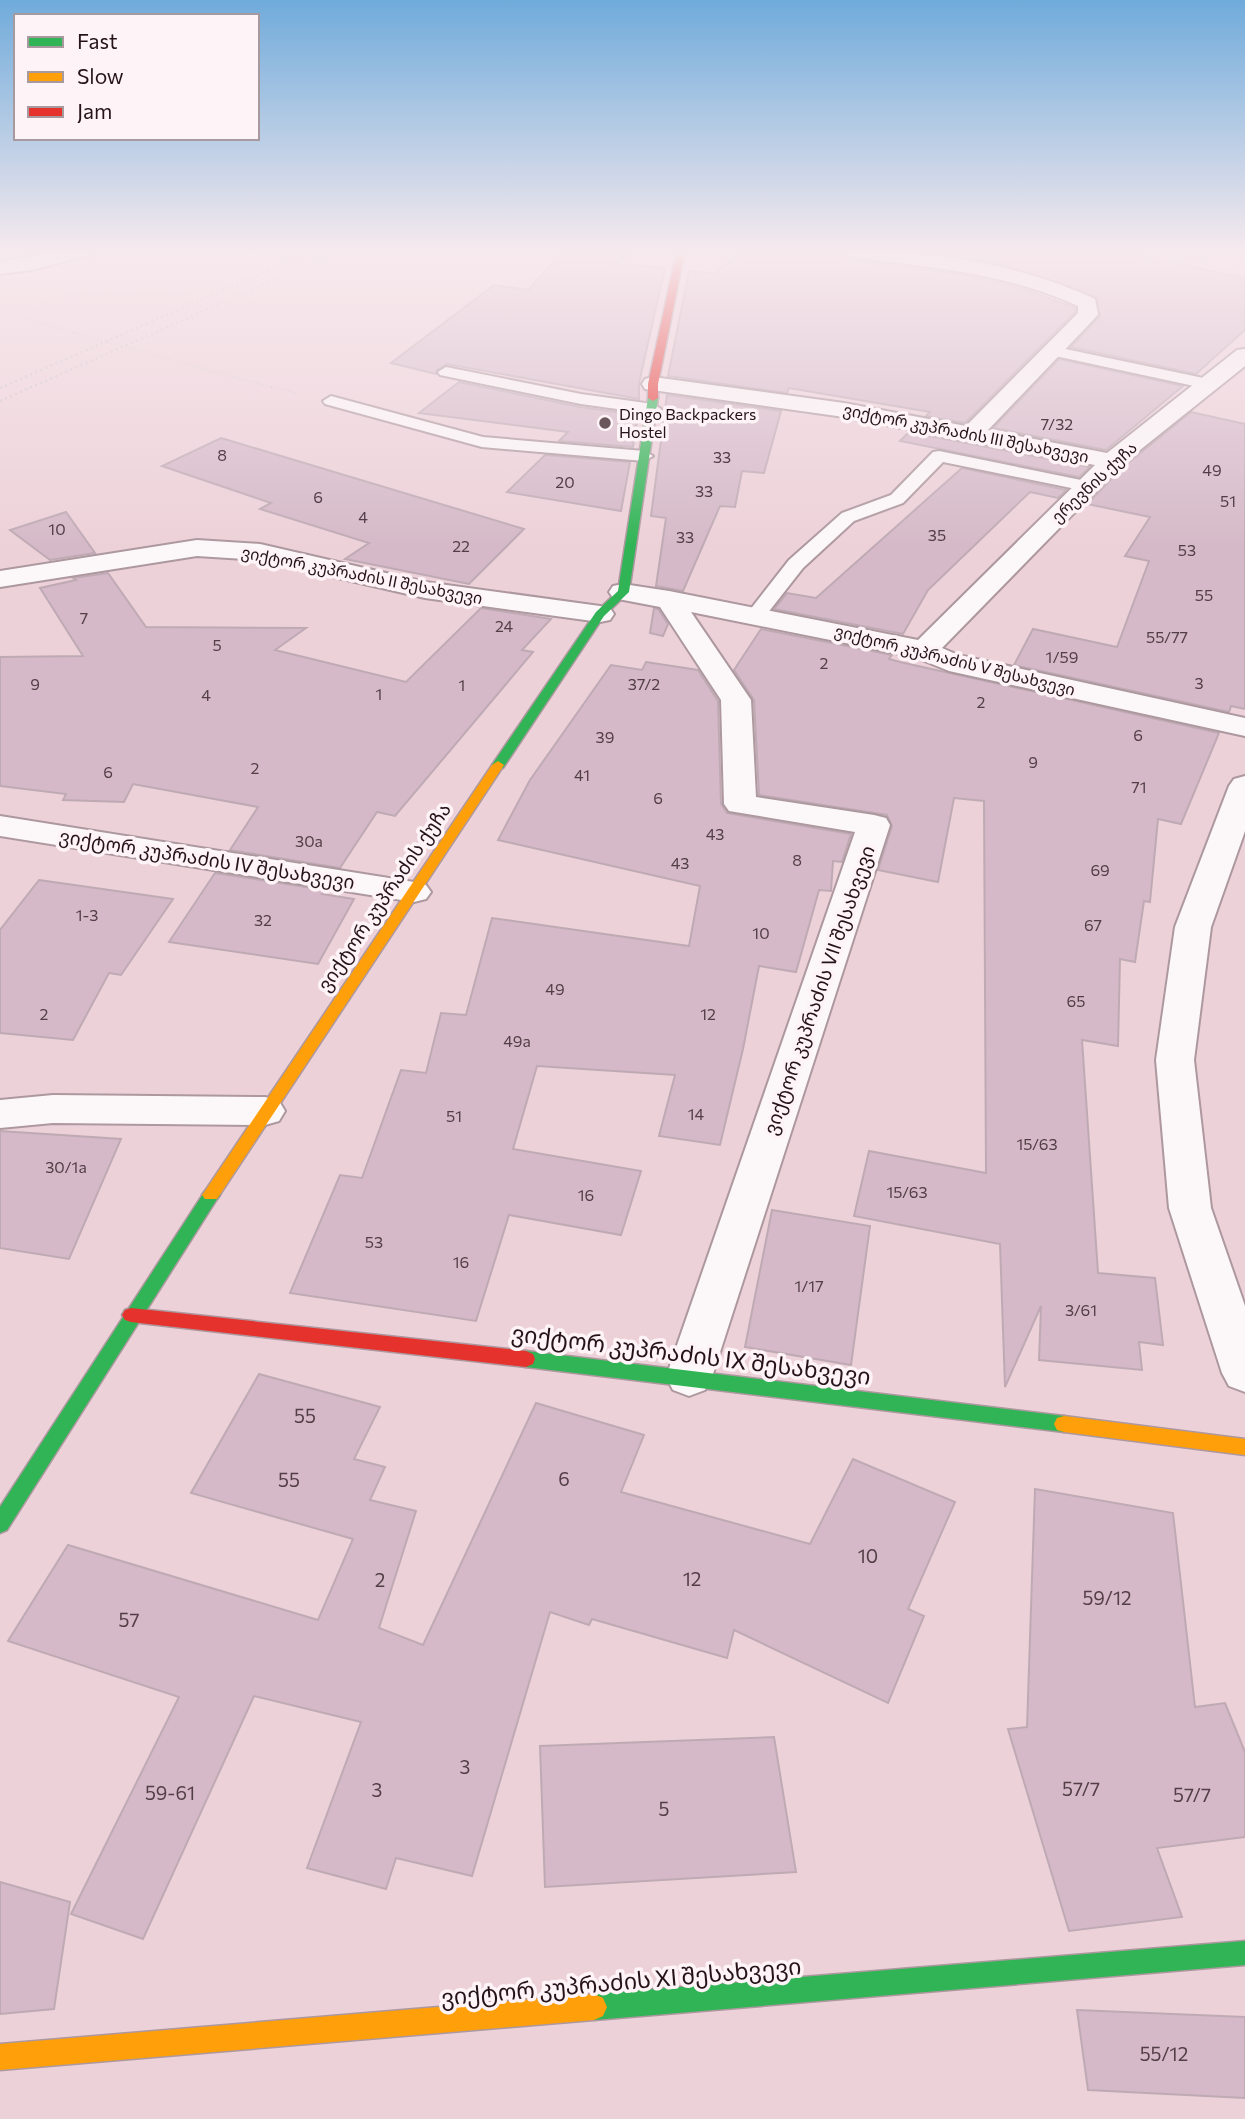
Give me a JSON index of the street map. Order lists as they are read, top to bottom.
{
  "streets": {
    "street": [
      "ვიქტორ კუპრაძის III შესახვევი",
      "ერევნის ქუჩა",
      "ვიქტორ კუპრაძის II შესახვევი",
      "ვიქტორ კუპრაძის V შესახვევი",
      "ვიქტორ კუპრაძის IV შესახვევი",
      "ვიქტორ კუპრაძის ქუჩა",
      "ვიქტორ კუპრაძის VII შესახვევი",
      "ვიქტორ კუპრაძის IX შესახვევი",
      "ვიქტორ კუპრაძის XI შესახვევი"
    ]
  },
  "crossings": [
    ["ვიქტორ კუპრაძის III შესახვევი", "ერევნის ქუჩა"],
    ["ერევნის ქუჩა", "ვიქტორ კუპრაძის V შესახვევი"],
    ["ვიქტორ კუპრაძის II შესახვევი", "ვიქტორ კუპრაძის ქუჩა"],
    ["ვიქტორ კუპრაძის V შესახვევი", "ვიქტორ კუპრაძის ქუჩა"],
    ["ვიქტორ კუპრაძის V შესახვევი", "ვიქტორ კუპრაძის VII შესახვევი"],
    ["ვიქტორ კუპრაძის IV შესახვევი", "ვიქტორ კუპრაძის ქუჩა"],
    ["ვიქტორ კუპრაძის ქუჩა", "ვიქტორ კუპრაძის IX შესახვევი"],
    ["ვიქტორ კუპრაძის VII შესახვევი", "ვიქტორ კუპრაძის IX შესახვევი"]
  ],
  "places": ["Dingo Backpackers Hostel"],
  "house_numbers": [
    "7/32",
    "8",
    "33",
    "49",
    "20",
    "33",
    "6",
    "51",
    "4",
    "10",
    "35",
    "33",
    "22",
    "53",
    "55",
    "7",
    "24",
    "55/77",
    "5",
    "1/59",
    "2",
    "3",
    "9",
    "37/2",
    "1",
    "1",
    "4",
    "2",
    "6",
    "39",
    "9",
    "2",
    "6",
    "41",
    "71",
    "6",
    "43",
    "30a",
    "8",
    "43",
    "69",
    "1-3",
    "32",
    "67",
    "10",
    "49",
    "65",
    "2",
    "12",
    "49a",
    "14",
    "51",
    "15/63",
    "30/1a",
    "15/63",
    "16",
    "53",
    "16",
    "1/17",
    "3/61",
    "55",
    "6",
    "55",
    "10",
    "12",
    "2",
    "59/12",
    "57",
    "3",
    "57/7",
    "3",
    "59-61",
    "57/7",
    "5",
    "55/12"
  ],
  "legend": ["Fast", "Slow", "Jam"]
}
